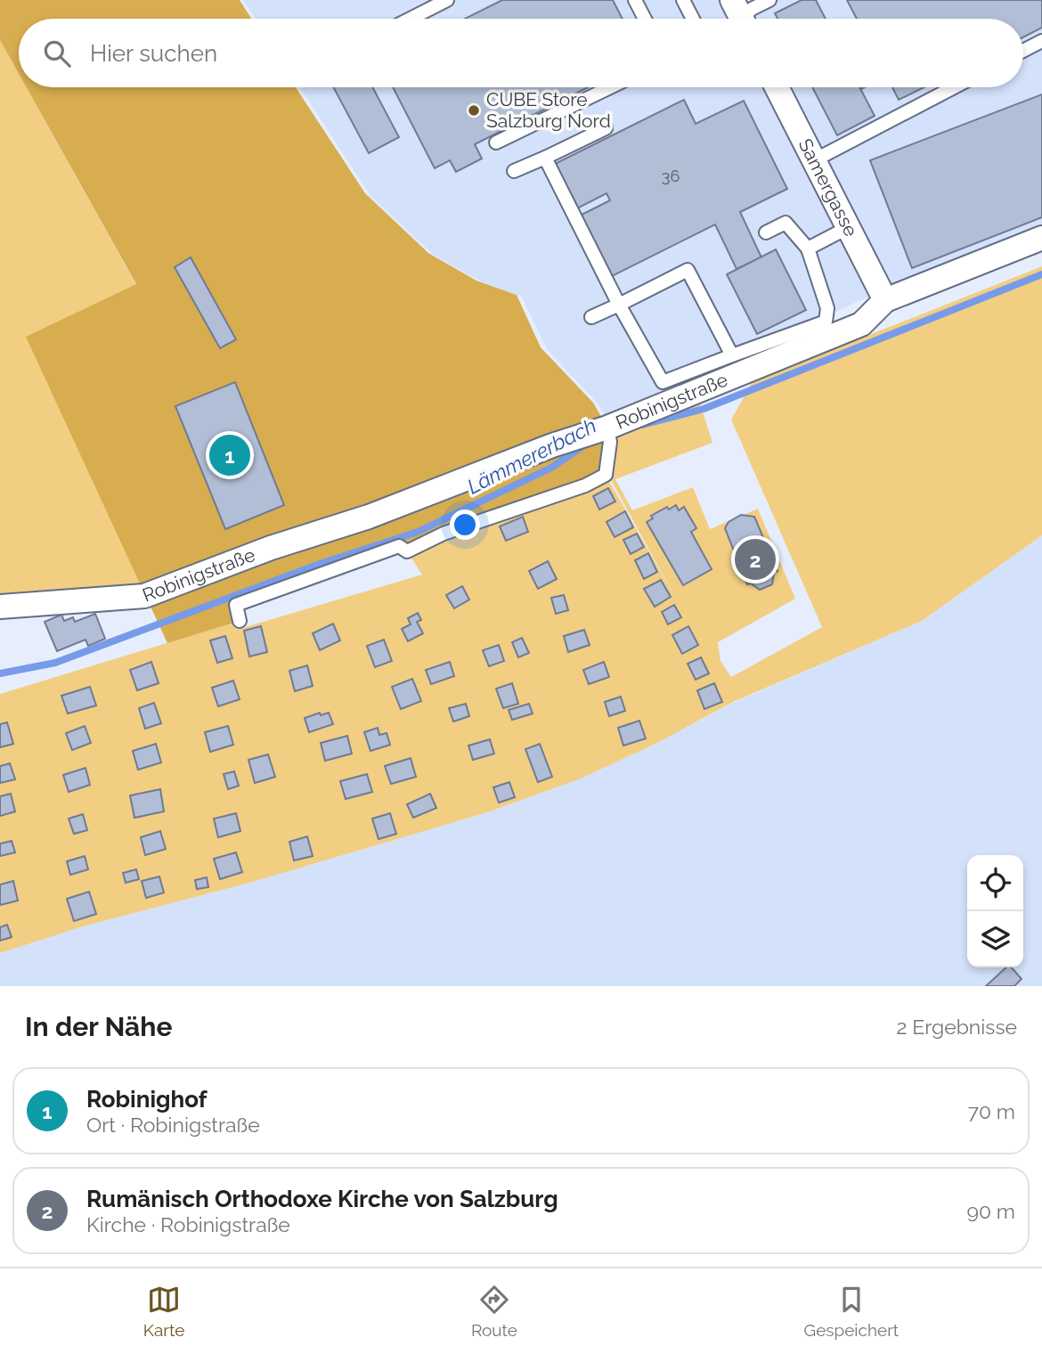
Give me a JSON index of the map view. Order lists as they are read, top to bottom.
{
  "streets": {
    "street": ["Samergasse", "Robinigstraße"]
  },
  "crossings": [
    ["Samergasse", "Robinigstraße"]
  ],
  "water": ["Lämmererbach"],
  "places": ["CUBE Store Salzburg Nord"],
  "house_numbers": ["36"],
  "page": {
    "search": "Hier suchen",
    "pins": ["1", "2"],
    "heading": ["In der Nähe", "2 Ergebnisse"],
    "list": [
      {
        "mark": "1",
        "name": "Robinighof",
        "note": "Ort · Robinigstraße",
        "value": "70 m"
      },
      {
        "mark": "2",
        "name": "Rumänisch Orthodoxe Kirche von Salzburg",
        "note": "Kirche · Robinigstraße",
        "value": "90 m"
      }
    ],
    "nav": ["Karte", "Route", "Gespeichert"]
  }
}
